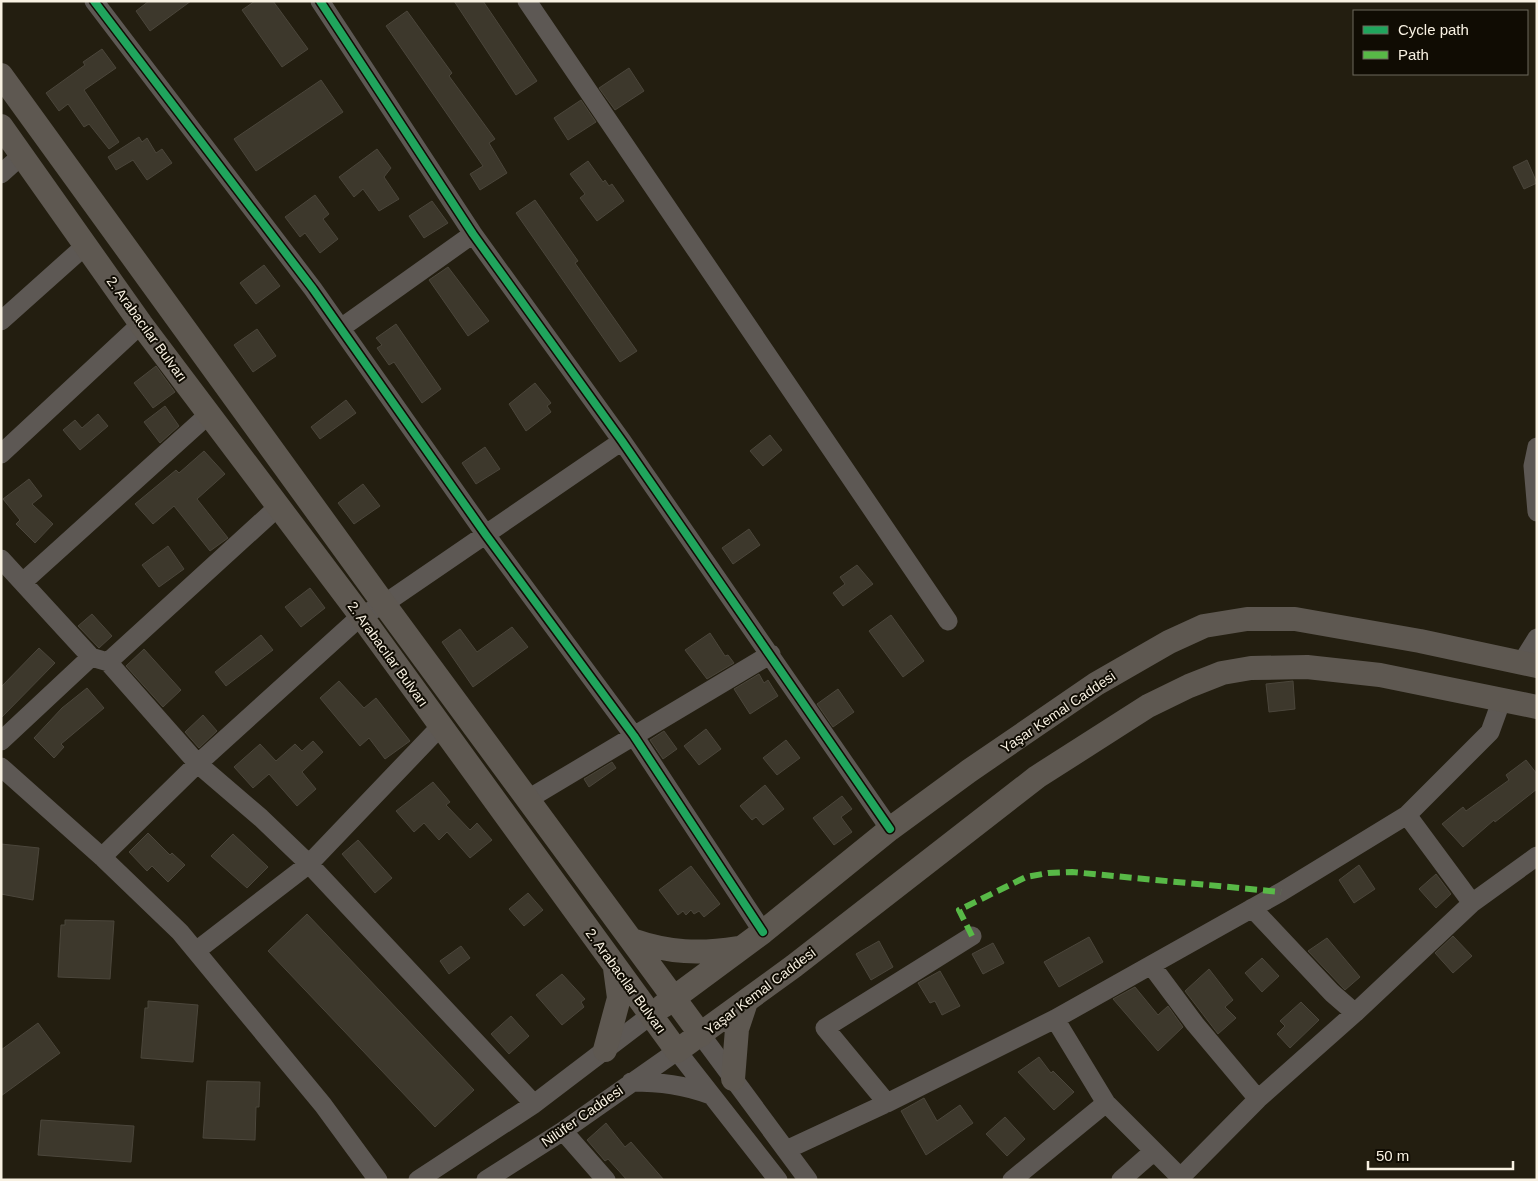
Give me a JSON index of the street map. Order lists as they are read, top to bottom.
{
  "streets": {
    "main road": ["2. Arabacılar Bulvarı", "Yaşar Kemal Caddesi"],
    "street": ["Nilüfer Caddesi"]
  },
  "crossings": [
    ["2. Arabacılar Bulvarı", "Yaşar Kemal Caddesi"],
    ["2. Arabacılar Bulvarı", "Nilüfer Caddesi"],
    ["Yaşar Kemal Caddesi", "Nilüfer Caddesi"]
  ],
  "legend": ["Cycle path", "Path"],
  "scale_bar": "50 m"
}
